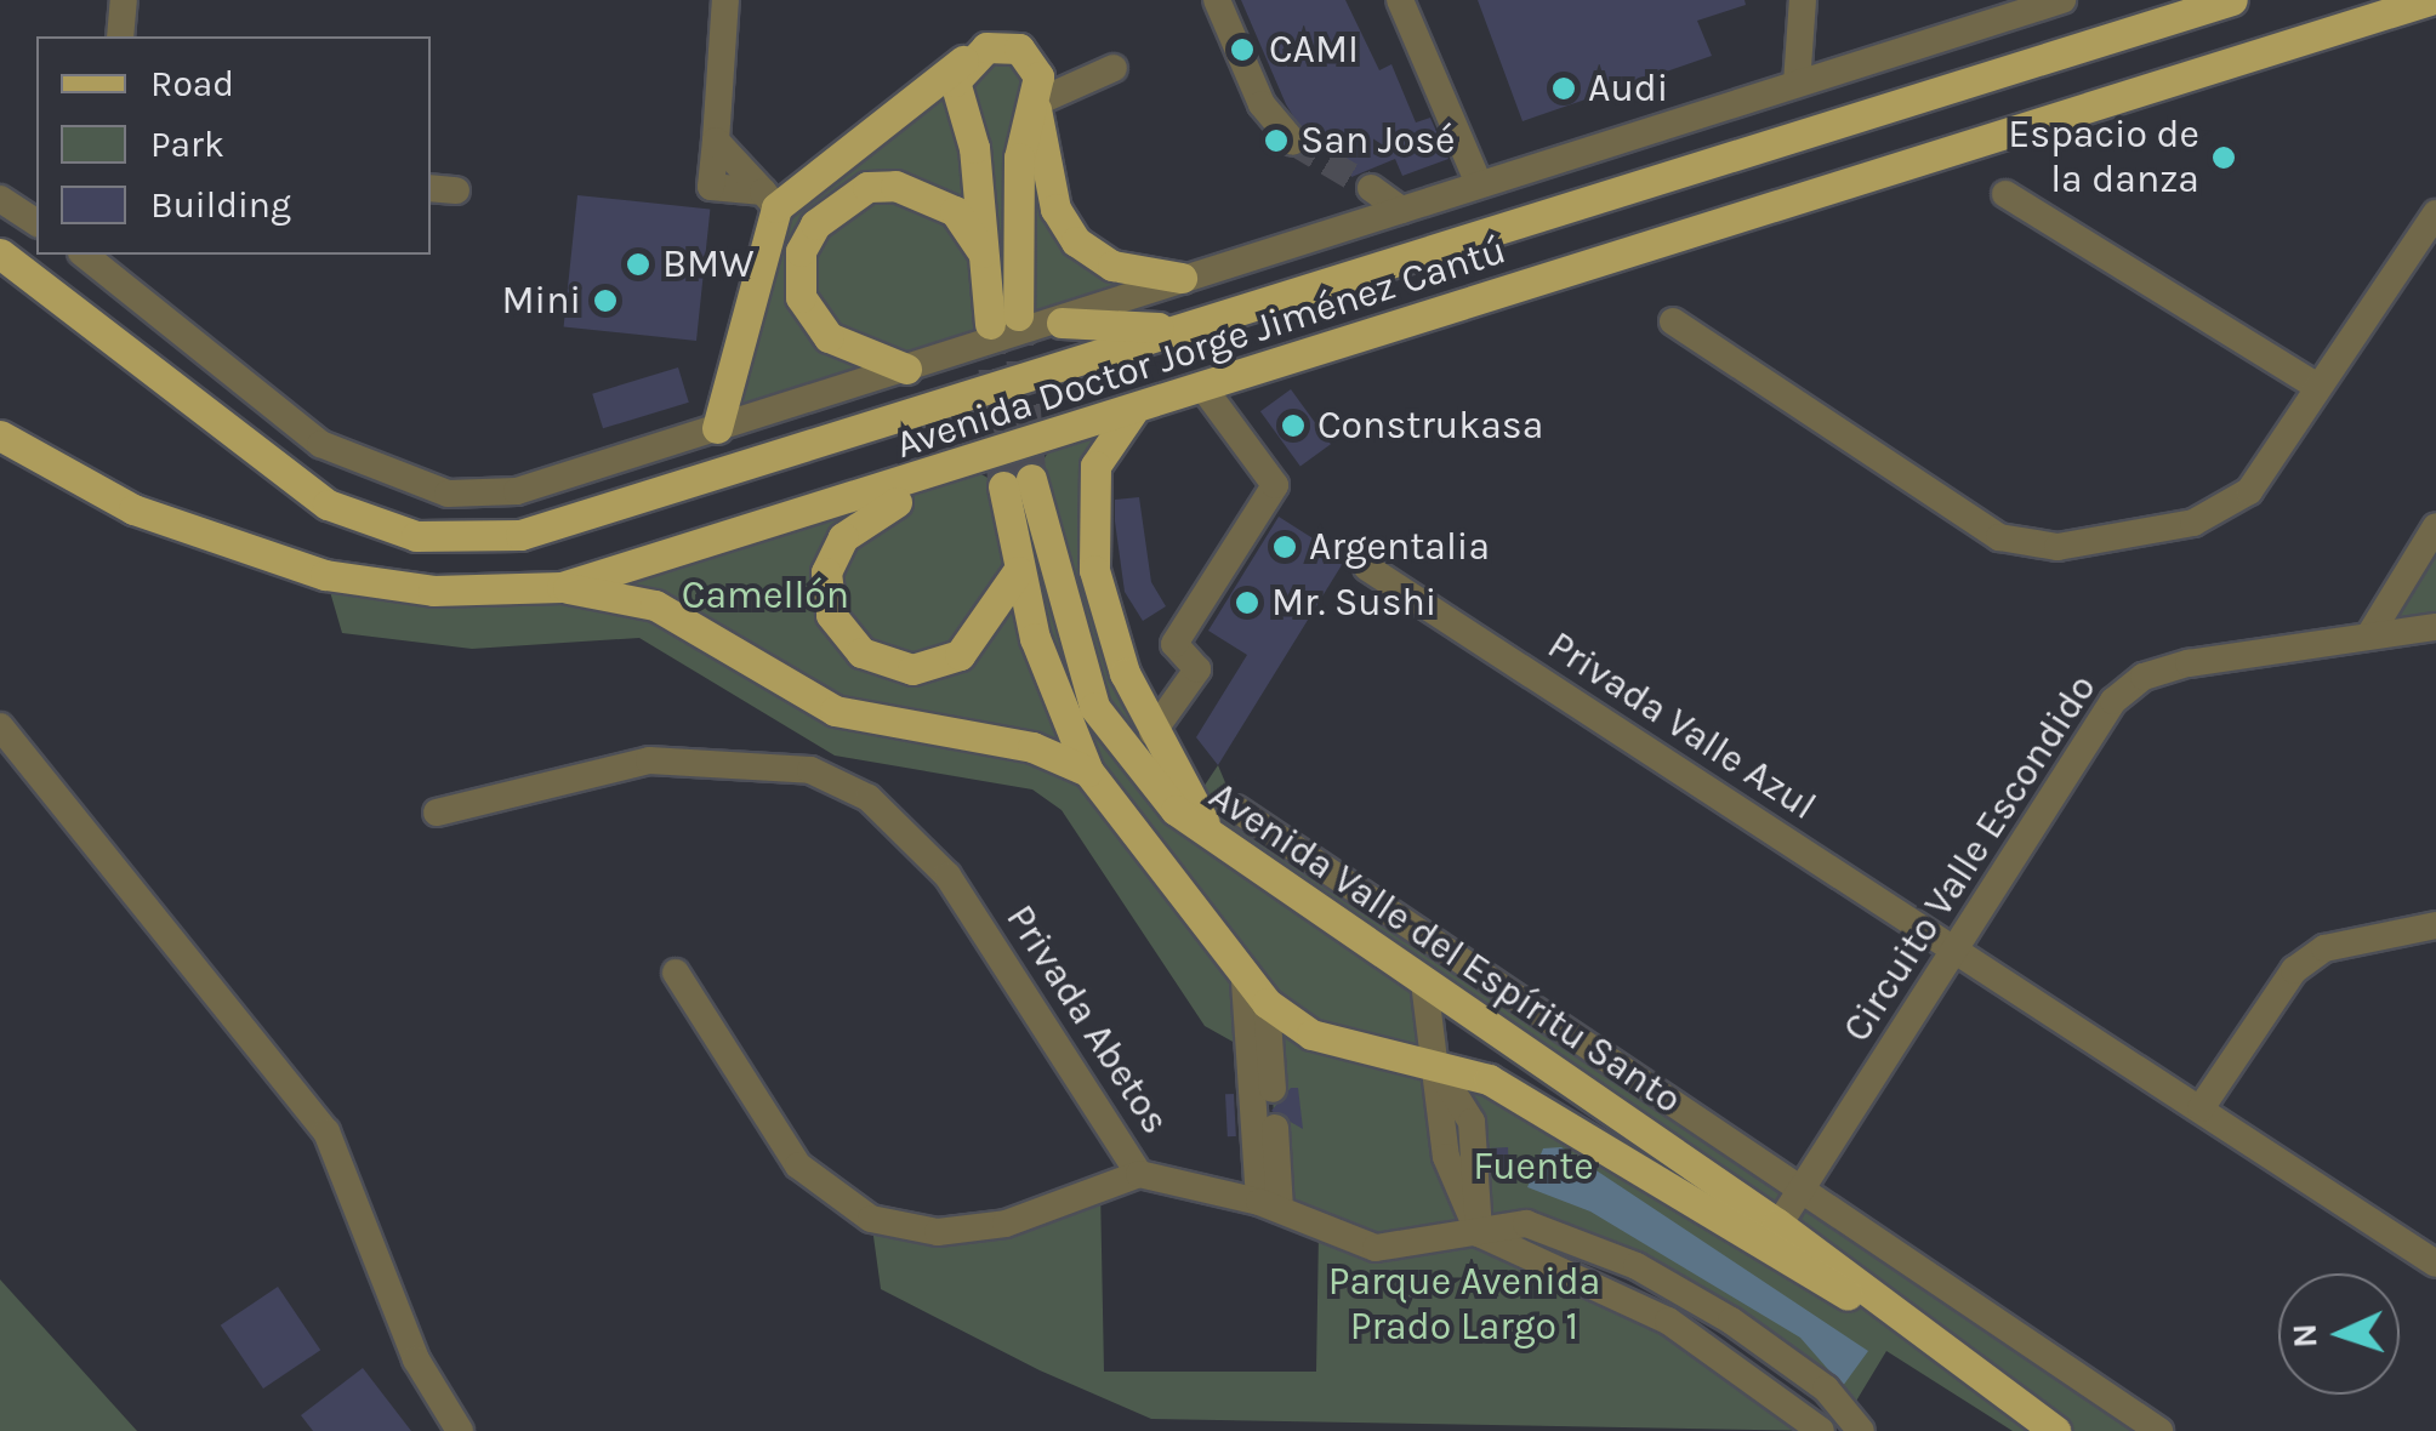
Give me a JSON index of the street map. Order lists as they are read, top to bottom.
{
  "streets": {
    "main road": ["Avenida Doctor Jorge Jiménez Cantú", "Avenida Valle del Espíritu Santo"],
    "street": ["Privada Valle Azul", "Circuito Valle Escondido", "Privada Abetos"]
  },
  "crossings": [
    ["Privada Valle Azul", "Circuito Valle Escondido"],
    ["Circuito Valle Escondido", "Avenida Valle del Espíritu Santo"]
  ],
  "parks": ["Camellón", "Fuente", "Parque Avenida Prado Largo 1"],
  "places": [
    "CAMI",
    "Audi",
    "San José",
    "Espacio de la danza",
    "BMW",
    "Mini",
    "Construkasa",
    "Argentalia",
    "Mr. Sushi"
  ],
  "legend": ["Road", "Park", "Building"],
  "north": "left"
}
